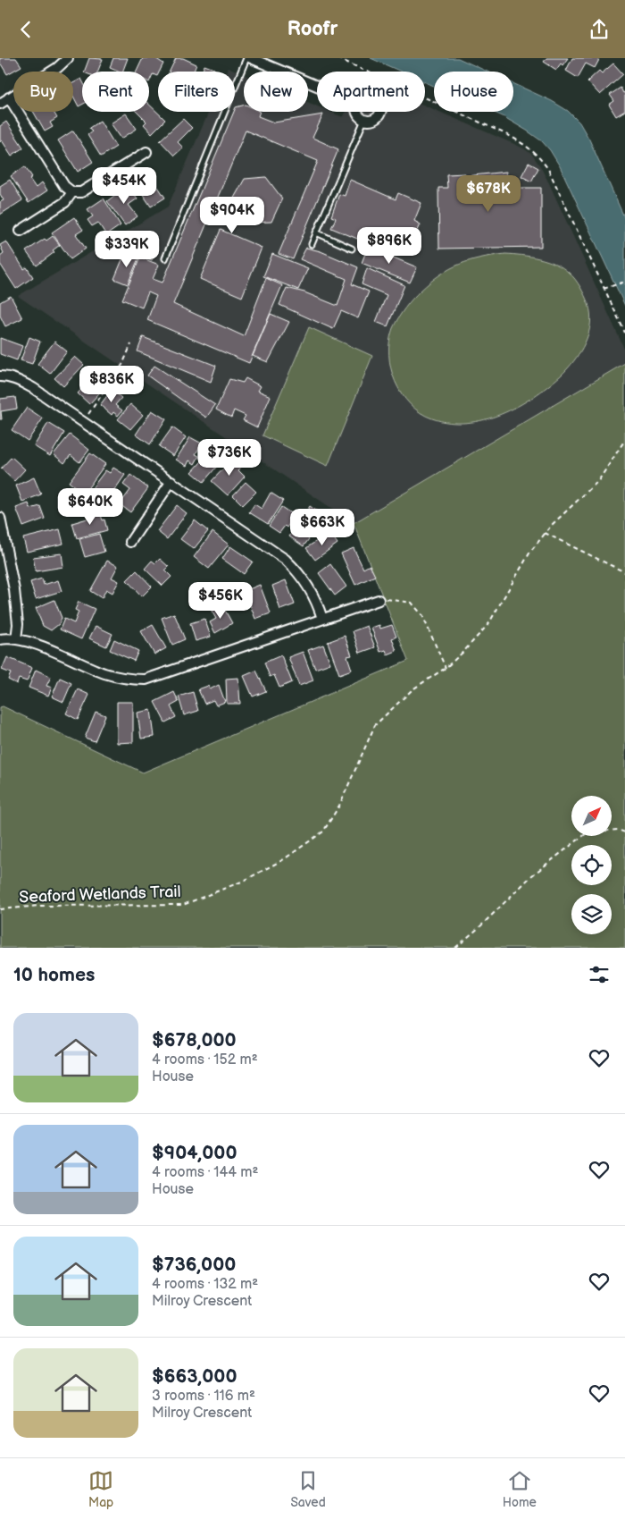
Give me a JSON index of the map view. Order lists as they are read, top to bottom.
{
  "streets": {
    "path": ["Seaford Wetlands Trail"]
  },
  "north": "top right",
  "page": {
    "header": "Roofr",
    "chip": [
      "Buy",
      "Rent",
      "Filters",
      "New",
      "Apartment",
      "House"
    ],
    "price": [
      "$454K",
      "$678K",
      "$904K",
      "$896K",
      "$339K",
      "$836K",
      "$736K",
      "$640K",
      "$663K",
      "$456K"
    ],
    "heading": "10 homes",
    "list": [
      {
        "name": "$678,000",
        "note": "4 rooms · 152 m² · House"
      },
      {
        "name": "$904,000",
        "note": "4 rooms · 144 m² · House"
      },
      {
        "name": "$736,000",
        "note": "4 rooms · 132 m² · Milroy Crescent"
      },
      {
        "name": "$663,000",
        "note": "3 rooms · 116 m² · Milroy Crescent"
      }
    ],
    "tabs": ["Map", "Saved", "Home"]
  }
}
